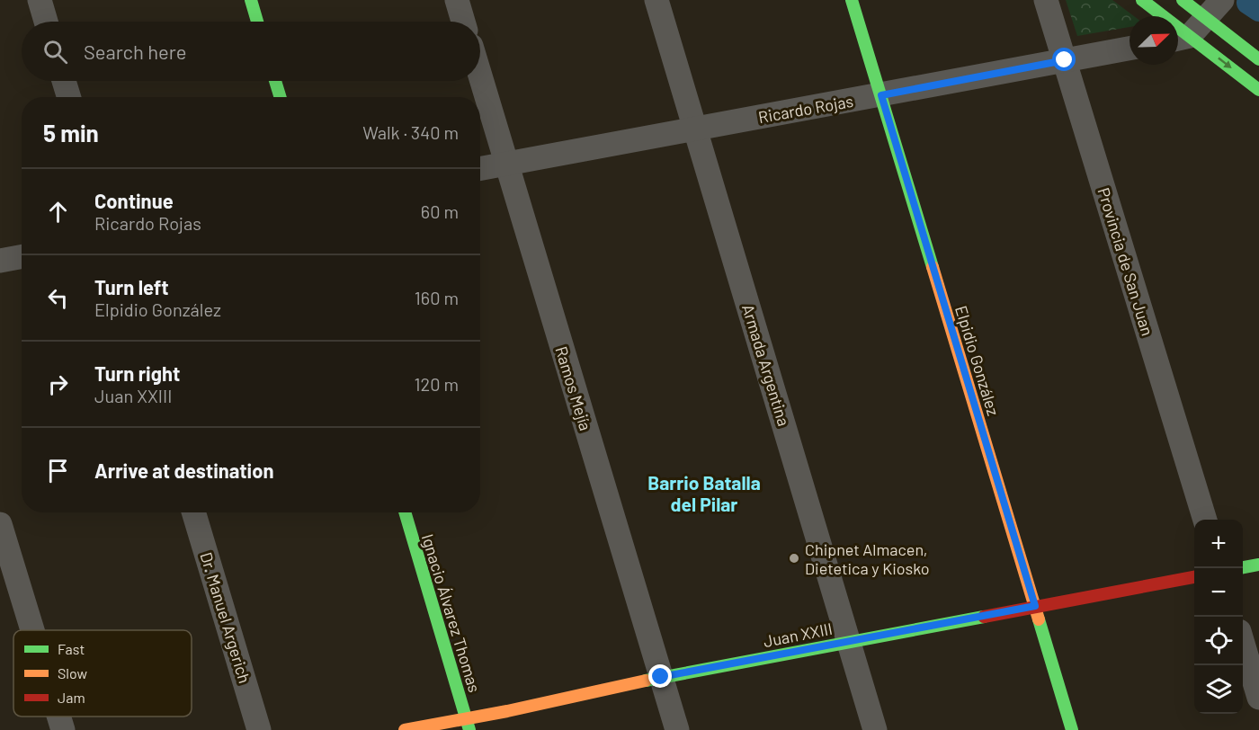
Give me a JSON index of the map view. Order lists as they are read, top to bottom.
{
  "streets": {
    "street": [
      "Ricardo Rojas",
      "Provincia de San Juan",
      "Elpidio González",
      "Armada Argentina",
      "Ramos Mejía",
      "Ignacio Álvarez Thomas",
      "Dr. Manuel Argerich",
      "Juan XXIII"
    ]
  },
  "crossings": [
    ["Ricardo Rojas", "Provincia de San Juan"],
    ["Ricardo Rojas", "Elpidio González"],
    ["Ricardo Rojas", "Armada Argentina"],
    ["Ricardo Rojas", "Ramos Mejía"],
    ["Elpidio González", "Juan XXIII"],
    ["Armada Argentina", "Juan XXIII"],
    ["Ramos Mejía", "Juan XXIII"],
    ["Ignacio Álvarez Thomas", "Juan XXIII"]
  ],
  "districts": ["Barrio Batalla del Pilar"],
  "places": ["Chipnet Almacen, Dietetica y Kiosko"],
  "legend": ["Fast", "Slow", "Jam"],
  "north": "top right",
  "page": {
    "search": "Search here",
    "heading": ["5 min", "Walk · 340 m"],
    "list": [
      ["Continue", "Ricardo Rojas", "60 m"],
      ["Turn left", "Elpidio González", "160 m"],
      ["Turn right", "Juan XXIII", "120 m"],
      "Arrive at destination"
    ],
    "map_buttons": ["+", "−"]
  }
}
